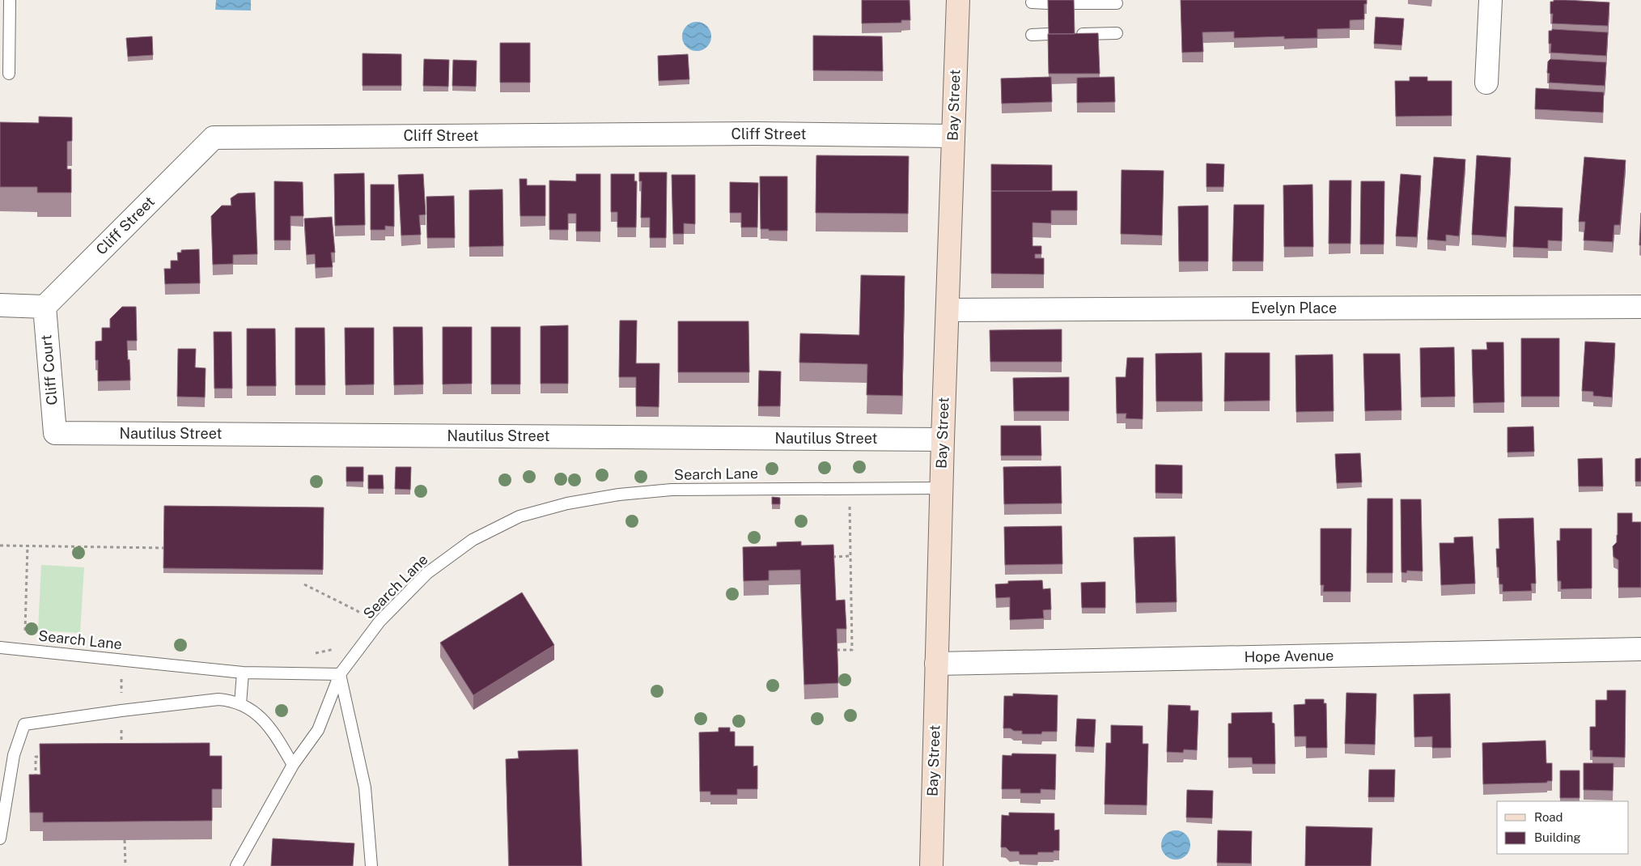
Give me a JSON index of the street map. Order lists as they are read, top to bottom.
{
  "streets": {
    "main road": ["Bay Street"],
    "street": [
      "Cliff Street",
      "Evelyn Place",
      "Cliff Court",
      "Nautilus Street",
      "Hope Avenue"
    ],
    "lane": ["Search Lane"]
  },
  "crossings": [
    ["Bay Street", "Cliff Street"],
    ["Bay Street", "Evelyn Place"],
    ["Bay Street", "Nautilus Street"],
    ["Bay Street", "Search Lane"],
    ["Bay Street", "Hope Avenue"],
    ["Cliff Street", "Cliff Court"],
    ["Cliff Court", "Nautilus Street"]
  ],
  "legend": ["Road", "Building"]
}
